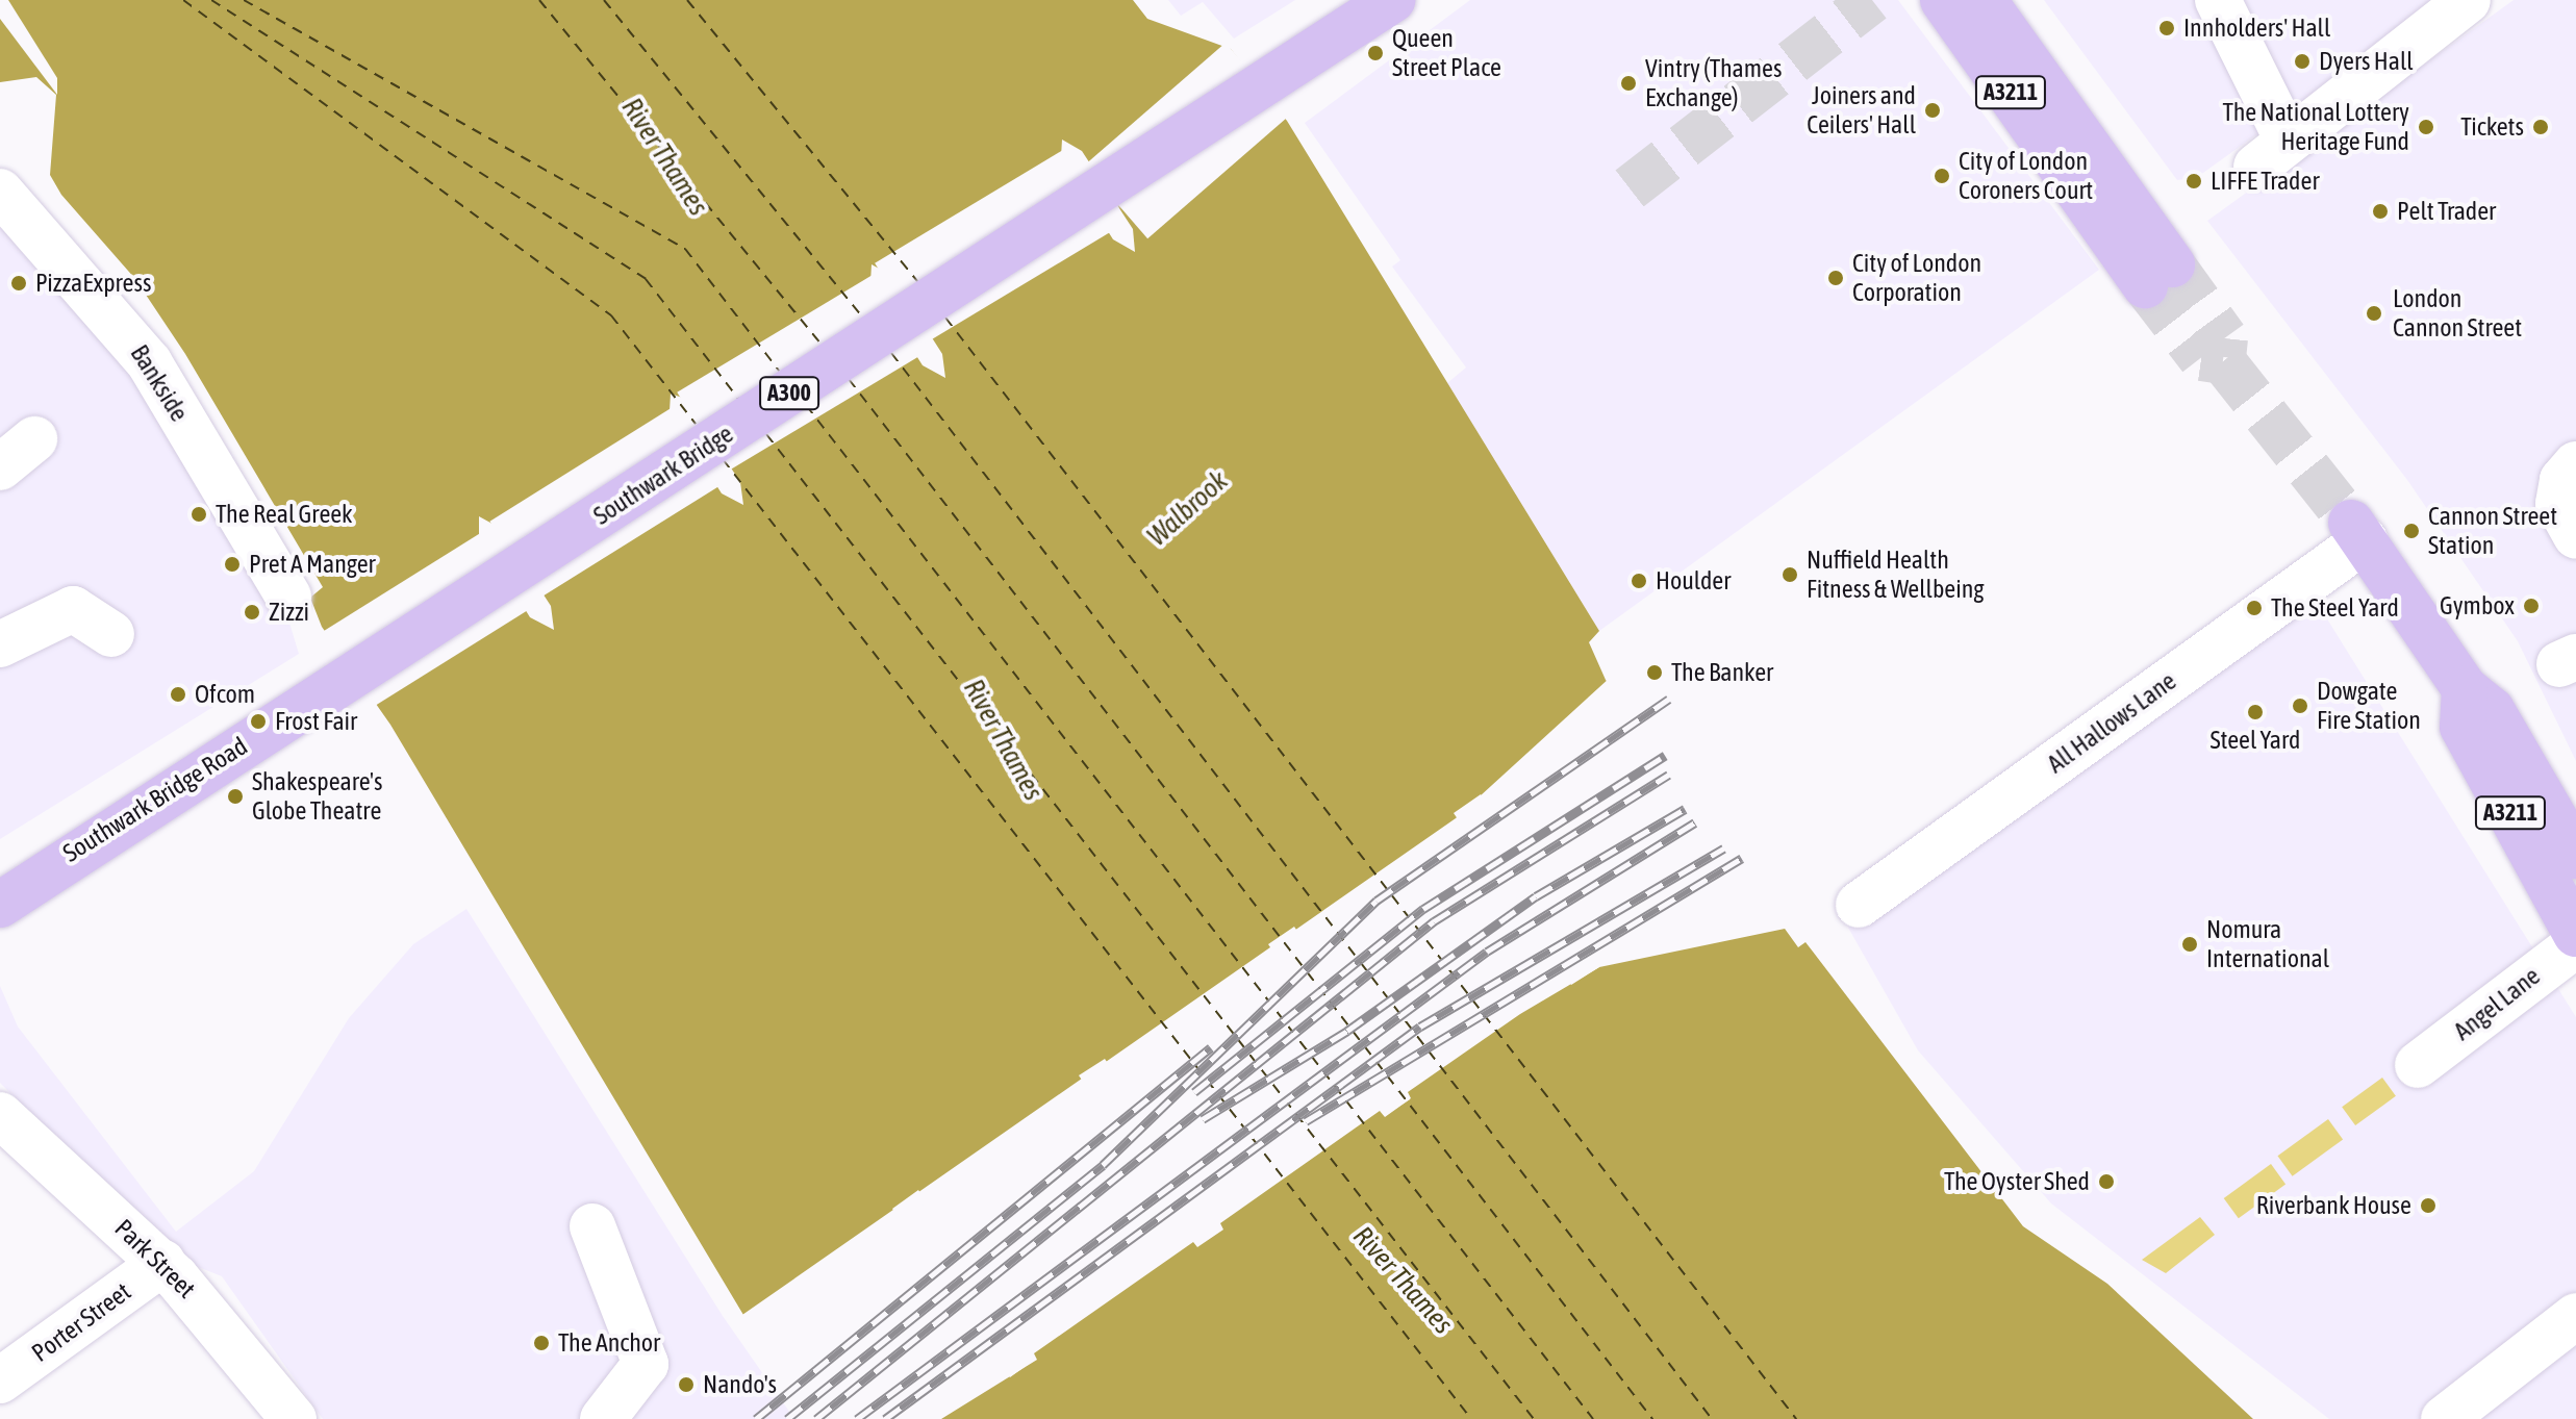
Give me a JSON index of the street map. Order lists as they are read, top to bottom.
{
  "streets": {
    "main road": [
      "A3211",
      "A300",
      "Southwark Bridge",
      "Southwark Bridge Road"
    ],
    "street": [
      "Bankside",
      "All Hallows Lane",
      "Angel Lane",
      "Park Street",
      "Porter Street"
    ]
  },
  "crossings": [
    ["A3211", "All Hallows Lane"],
    ["Southwark Bridge", "Southwark Bridge Road"],
    ["Park Street", "Porter Street"]
  ],
  "water": ["River Thames", "Walbrook"],
  "places": [
    "Innholders' Hall",
    "Queen Street Place",
    "Dyers Hall",
    "Vintry (Thames Exchange)",
    "Joiners and Ceilers' Hall",
    "The National Lottery Heritage Fund",
    "Tickets",
    "City of London Coroners Court",
    "LIFFE Trader",
    "Pelt Trader",
    "City of London Corporation",
    "PizzaExpress",
    "London Cannon Street",
    "The Real Greek",
    "Cannon Street Station",
    "Pret A Manger",
    "Nuffield Health Fitness & Wellbeing",
    "Houlder",
    "Gymbox",
    "The Steel Yard",
    "Zizzi",
    "The Banker",
    "Ofcom",
    "Dowgate Fire Station",
    "Steel Yard",
    "Frost Fair",
    "Shakespeare's Globe Theatre",
    "Nomura International",
    "The Oyster Shed",
    "Riverbank House",
    "The Anchor",
    "Nando's"
  ]
}
